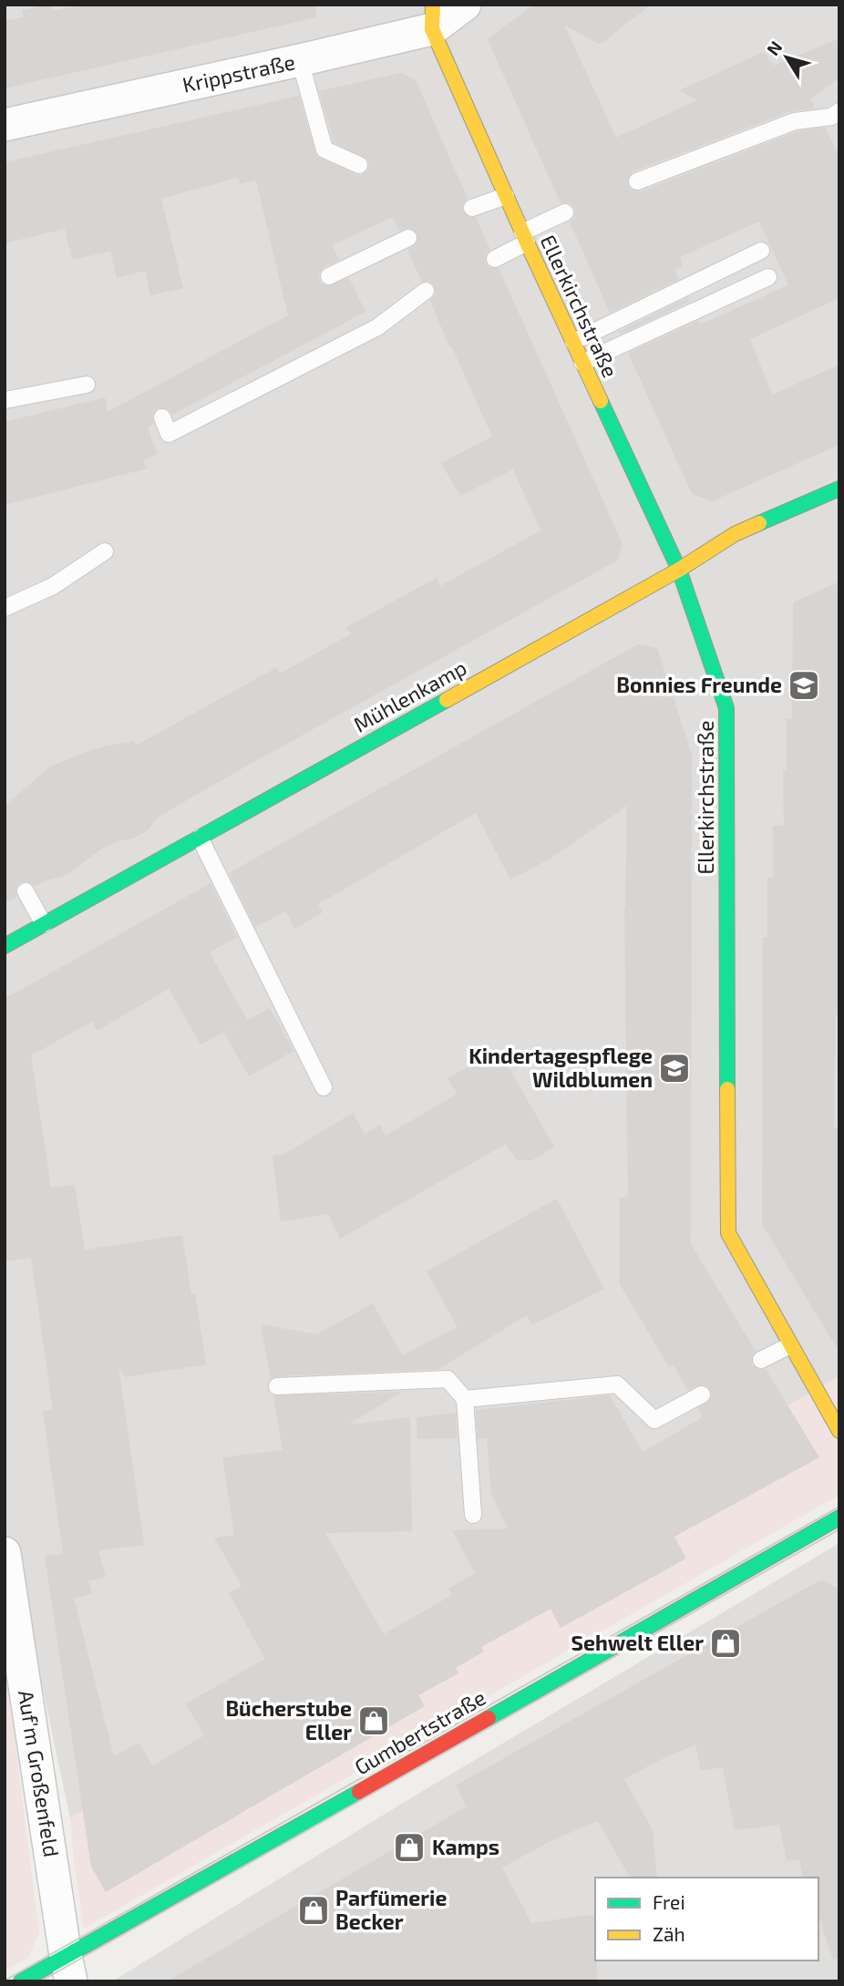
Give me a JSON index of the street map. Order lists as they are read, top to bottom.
{
  "streets": {
    "street": [
      "Krippstraße",
      "Ellerkirchstraße",
      "Mühlenkamp",
      "Gumbertstraße",
      "Auf'm Großenfeld"
    ]
  },
  "crossings": [
    ["Krippstraße", "Ellerkirchstraße"],
    ["Ellerkirchstraße", "Mühlenkamp"],
    ["Gumbertstraße", "Auf'm Großenfeld"]
  ],
  "places": {
    "school or university": ["Bonnies Freunde", "Kindertagespflege Wildblumen"],
    "shop": [
      "Sehwelt Eller",
      "Bücherstube Eller",
      "Kamps",
      "Parfümerie Becker"
    ]
  },
  "legend": ["Frei", "Zäh"],
  "north": "top left"
}
